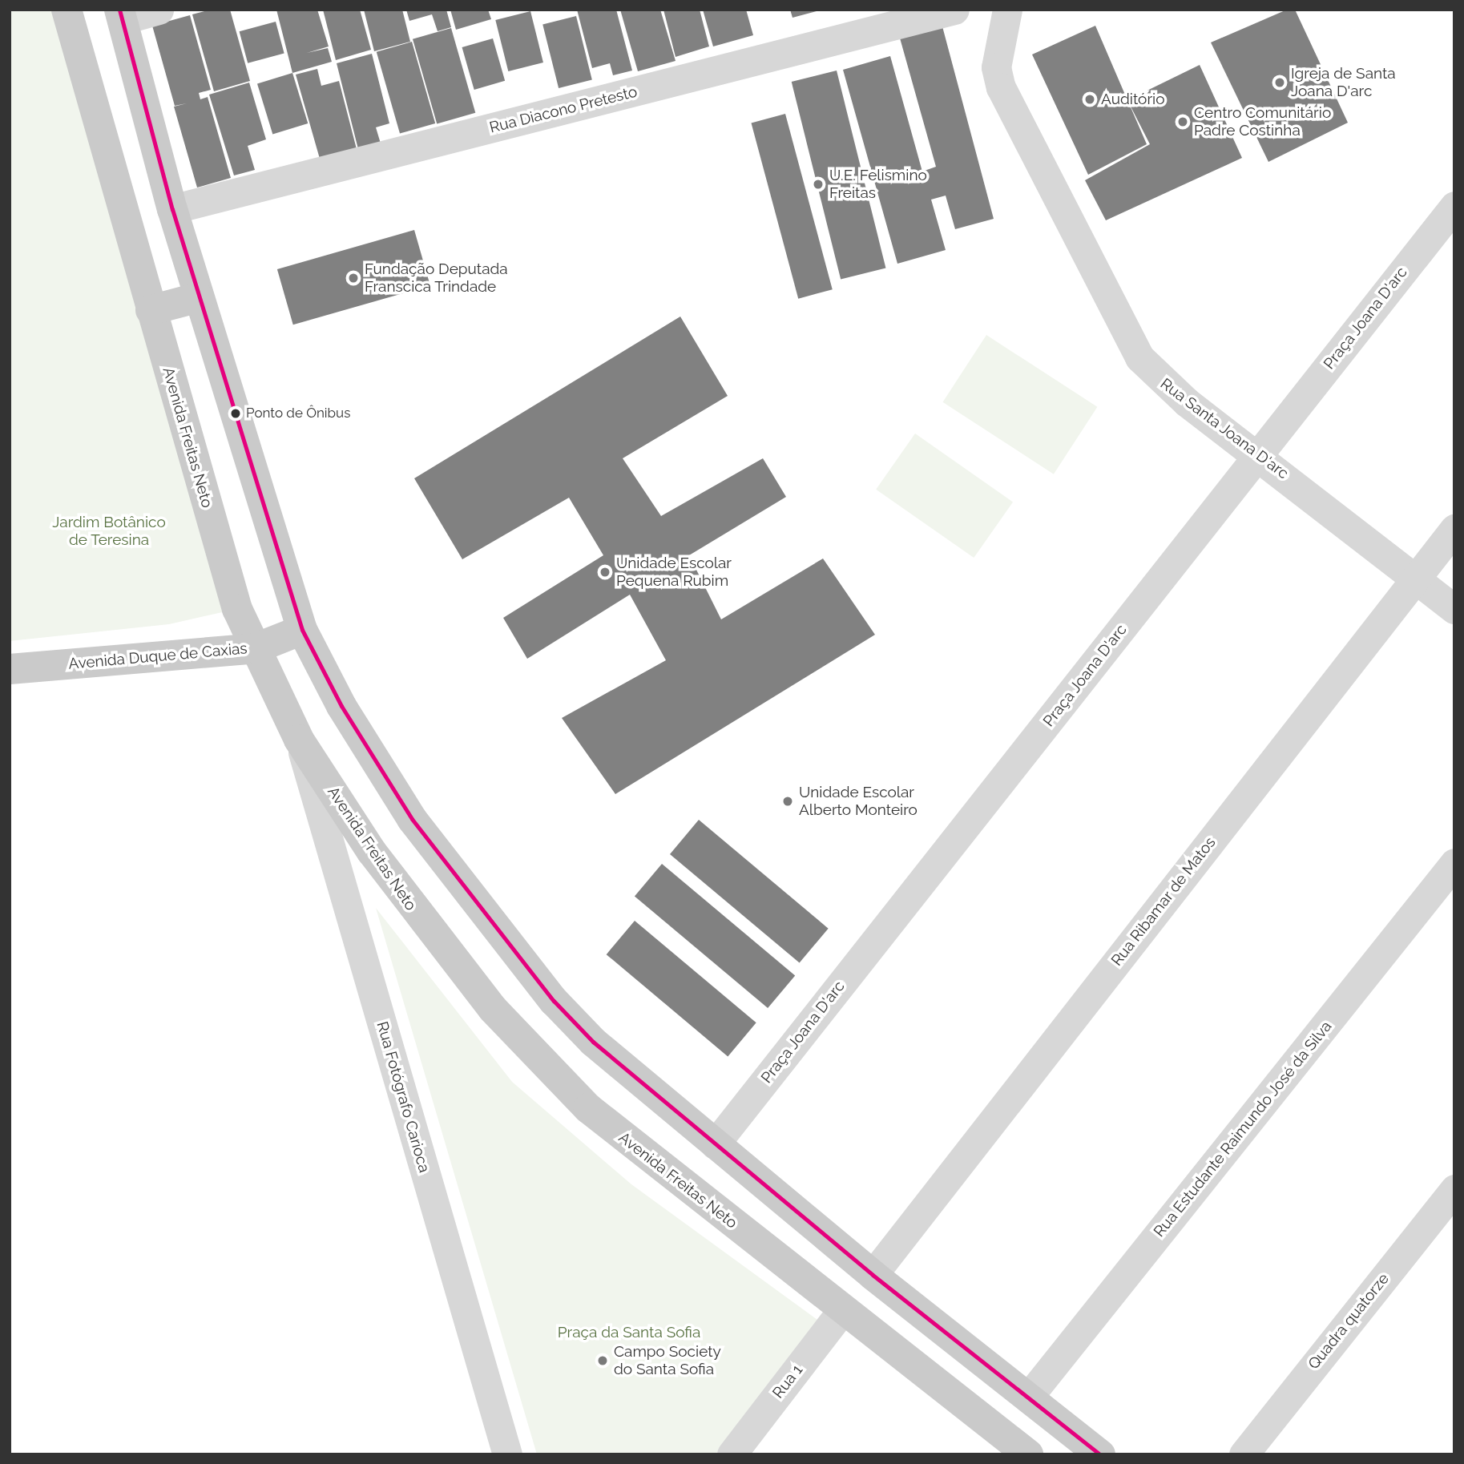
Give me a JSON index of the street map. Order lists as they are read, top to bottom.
{
  "streets": {
    "main road": ["Avenida Freitas Neto", "Avenida Duque de Caxias"],
    "street": [
      "Rua Diacono Pretesto",
      "Praça Joana D'arc",
      "Rua Santa Joana D'arc",
      "Rua Ribamar de Matos",
      "Rua Fotógrafo Carioca",
      "Rua Estudante Raimundo José da Silva",
      "Quadra quatorze",
      "Rua 1"
    ]
  },
  "crossings": [
    ["Praça Joana D'arc", "Rua Santa Joana D'arc"],
    ["Rua Santa Joana D'arc", "Rua Ribamar de Matos"],
    ["Avenida Freitas Neto", "Avenida Duque de Caxias"],
    ["Avenida Freitas Neto", "Rua Fotógrafo Carioca"],
    ["Avenida Freitas Neto", "Rua 1"]
  ],
  "parks": ["Jardim Botânico de Teresina", "Praça da Santa Sofia"],
  "places": [
    "Igreja de Santa Joana D'arc",
    "Auditório",
    "Centro Comunitário Padre Costinha",
    "U.E. Felismino Freitas",
    "Fundação Deputada Franscica Trindade",
    "Ponto de Ônibus",
    "Unidade Escolar Pequena Rubim",
    "Unidade Escolar Alberto Monteiro",
    "Campo Society do Santa Sofia"
  ]
}
